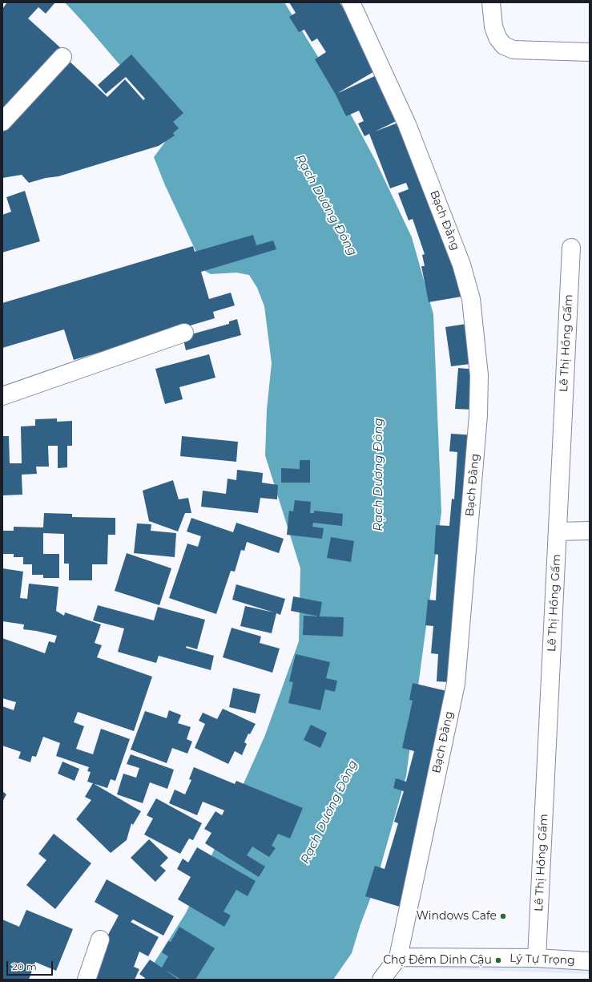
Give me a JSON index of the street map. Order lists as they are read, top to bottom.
{
  "streets": {
    "street": ["Bạch Đằng", "Lê Thị Hồng Gấm", "Lý Tự Trọng"]
  },
  "crossings": [
    ["Bạch Đằng", "Lý Tự Trọng"],
    ["Lê Thị Hồng Gấm", "Lý Tự Trọng"]
  ],
  "water": ["Rạch Dương Đông"],
  "places": ["Windows Cafe", "Chợ Đêm Dinh Cậu"],
  "scale_bar": "20 m"
}
